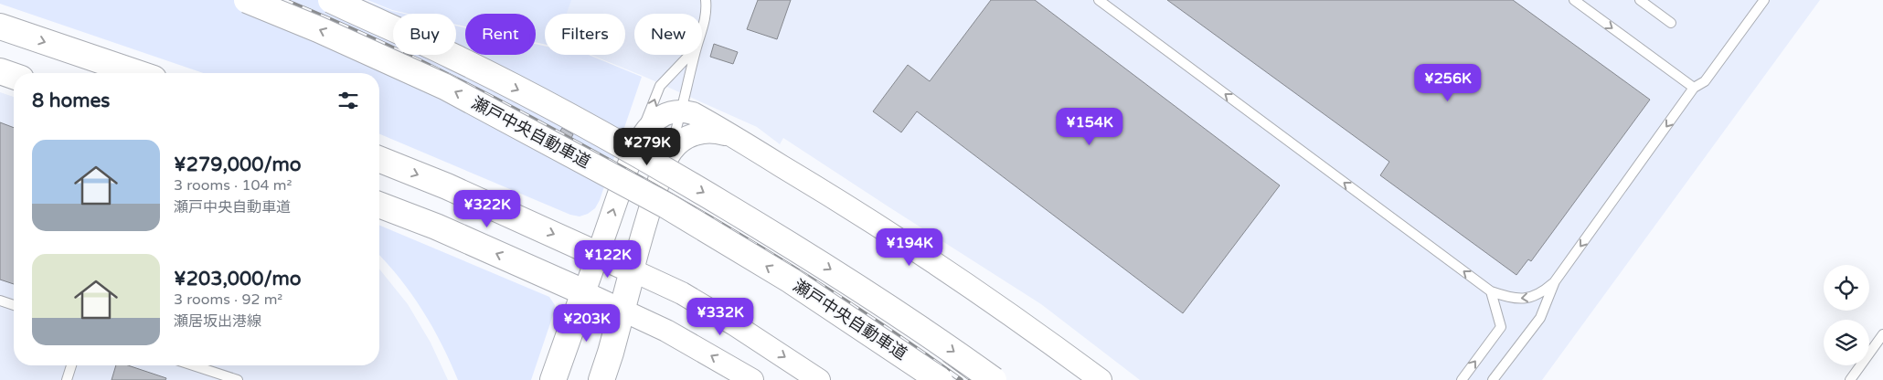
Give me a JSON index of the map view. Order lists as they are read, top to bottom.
{
  "streets": {
    "main road": ["瀬戸中央自動車道"]
  },
  "page": {
    "chip": [
      "Buy",
      "Rent",
      "Filters",
      "New"
    ],
    "price": [
      "¥256K",
      "¥154K",
      "¥279K",
      "¥322K",
      "¥194K",
      "¥122K",
      "¥332K",
      "¥203K"
    ],
    "heading": "8 homes",
    "list": [
      {
        "name": "¥279,000/mo",
        "note": "3 rooms · 104 m² · 瀬戸中央自動車道"
      },
      {
        "name": "¥203,000/mo",
        "note": "3 rooms · 92 m² · 瀬居坂出港線"
      }
    ]
  }
}
